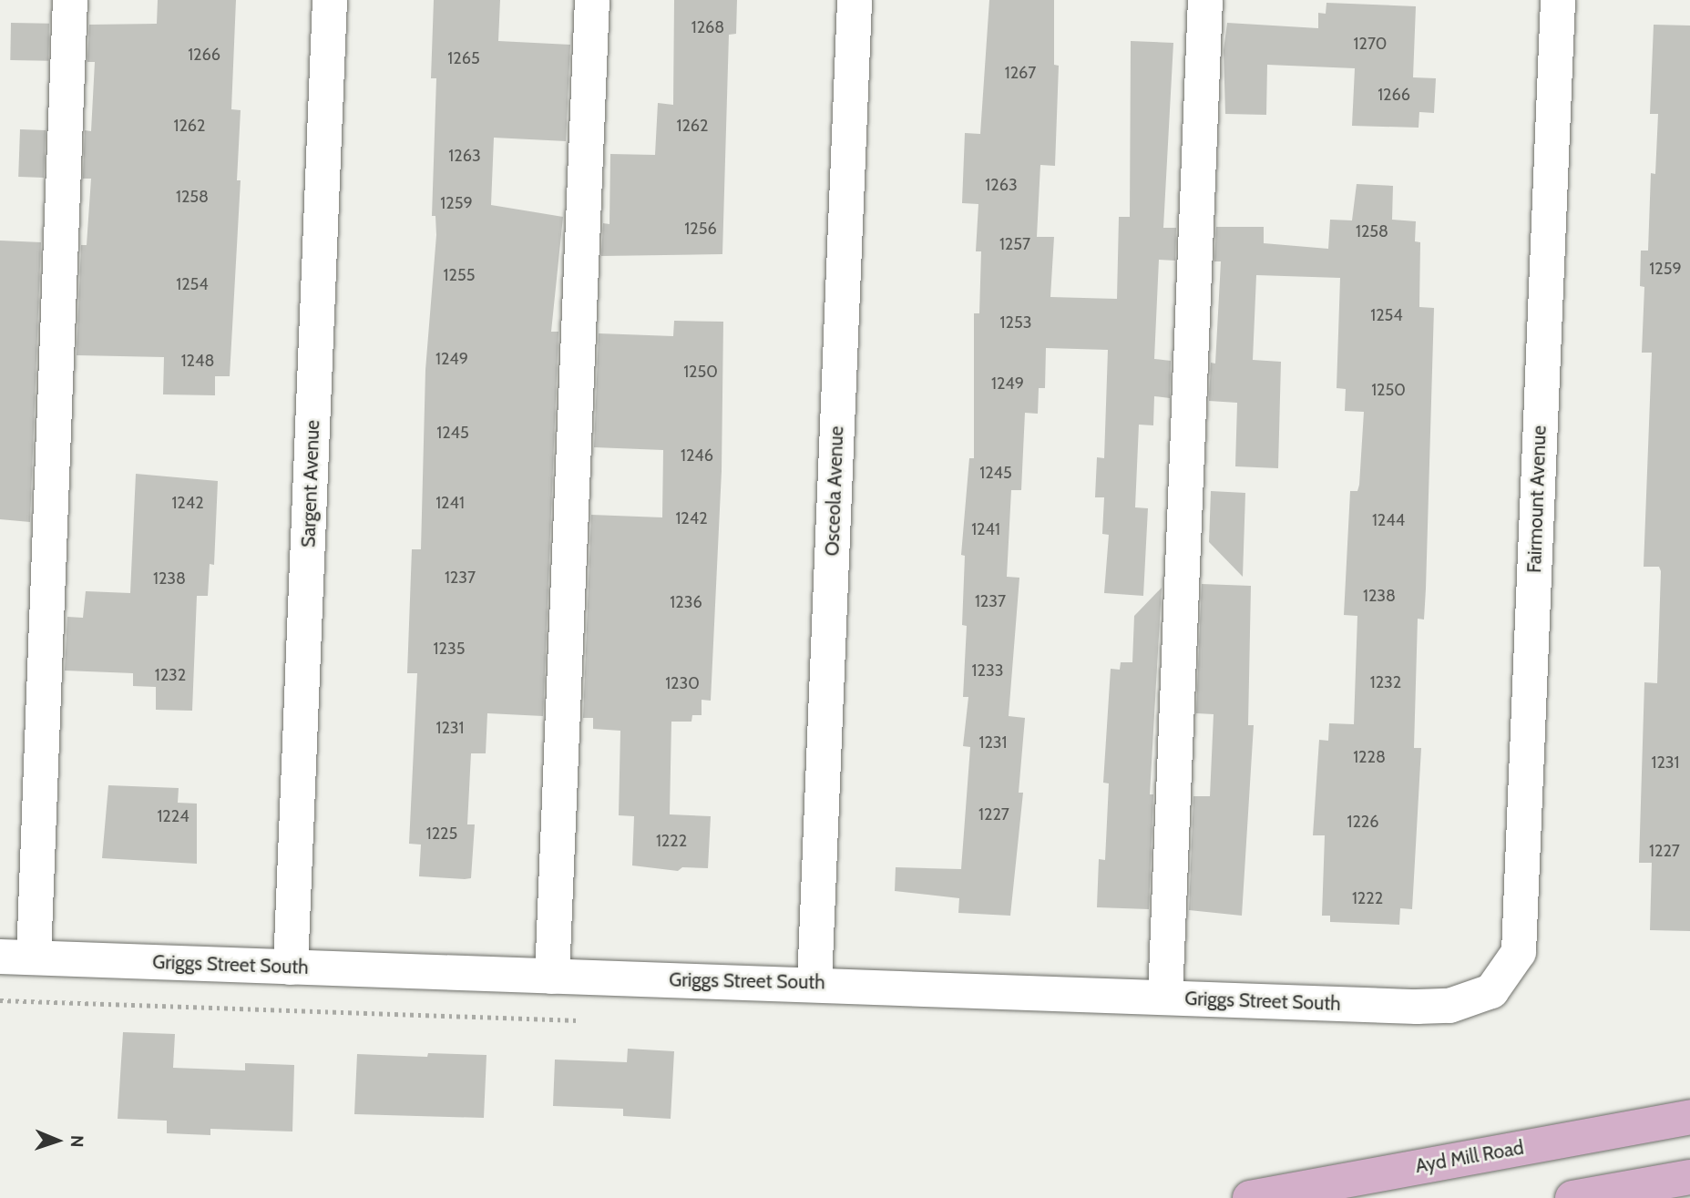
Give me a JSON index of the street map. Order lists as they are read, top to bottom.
{
  "streets": {
    "main road": ["Ayd Mill Road"],
    "street": [
      "Sargent Avenue",
      "Osceola Avenue",
      "Fairmount Avenue",
      "Griggs Street South"
    ]
  },
  "crossings": [
    ["Sargent Avenue", "Griggs Street South"],
    ["Osceola Avenue", "Griggs Street South"],
    ["Fairmount Avenue", "Griggs Street South"]
  ],
  "house_numbers": [
    "1268",
    "1270",
    "1266",
    "1265",
    "1267",
    "1266",
    "1262",
    "1262",
    "1263",
    "1263",
    "1258",
    "1259",
    "1256",
    "1258",
    "1257",
    "1259",
    "1255",
    "1254",
    "1254",
    "1253",
    "1249",
    "1248",
    "1250",
    "1249",
    "1250",
    "1245",
    "1246",
    "1245",
    "1242",
    "1241",
    "1242",
    "1244",
    "1241",
    "1237",
    "1238",
    "1238",
    "1237",
    "1236",
    "1235",
    "1233",
    "1232",
    "1232",
    "1230",
    "1231",
    "1231",
    "1228",
    "1231",
    "1227",
    "1224",
    "1226",
    "1225",
    "1222",
    "1227",
    "1222"
  ],
  "north": "right"
}
